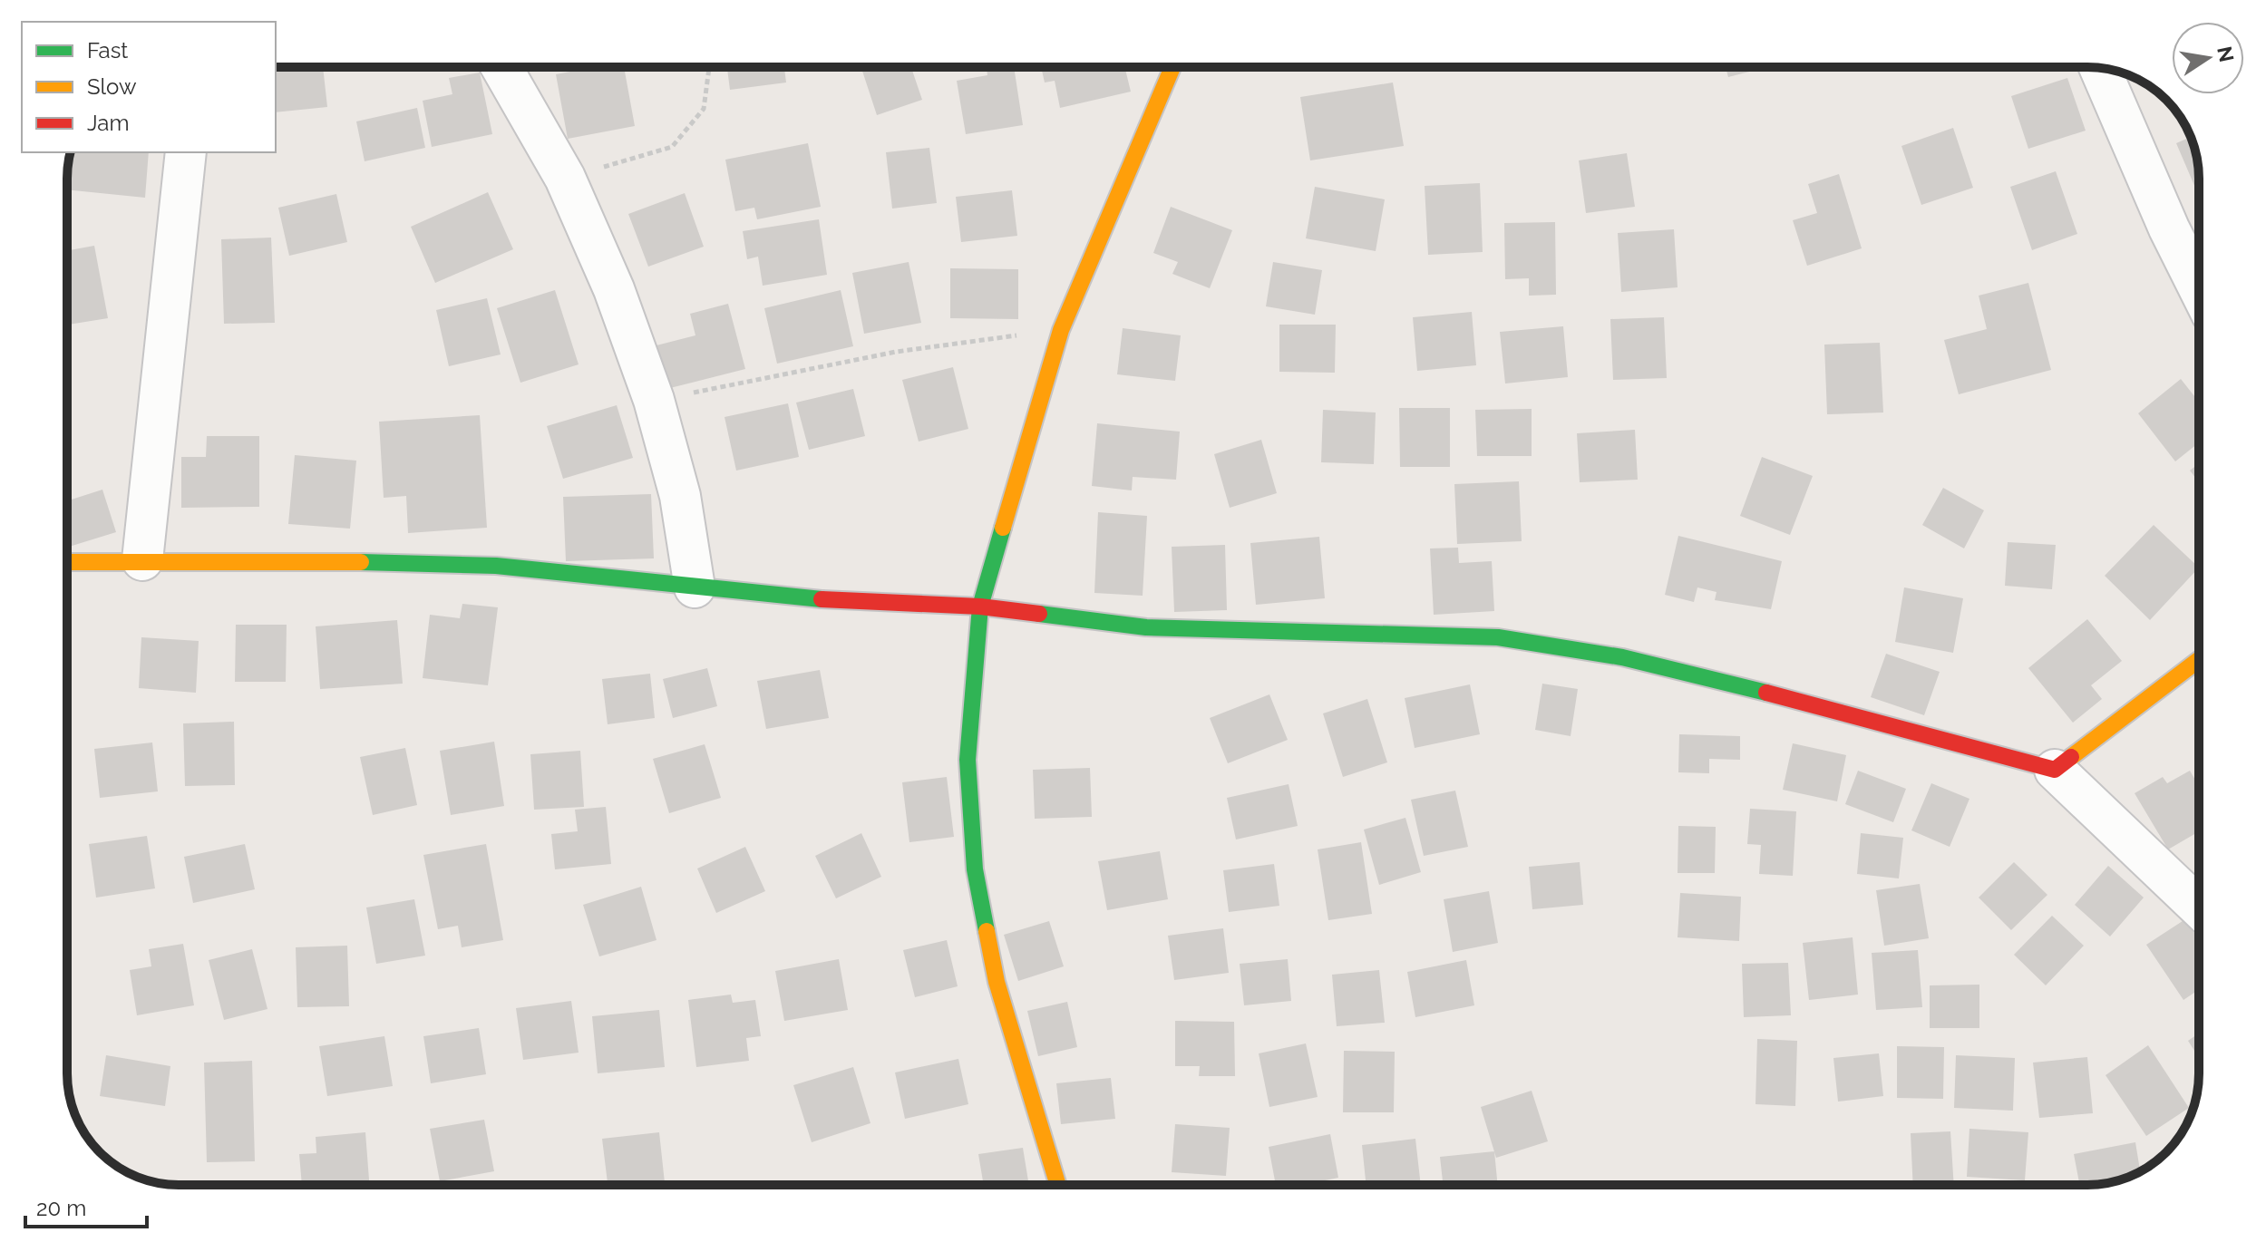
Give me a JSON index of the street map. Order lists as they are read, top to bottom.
{
  "legend": ["Fast", "Slow", "Jam"],
  "scale_bar": "20 m",
  "north": "right"
}
